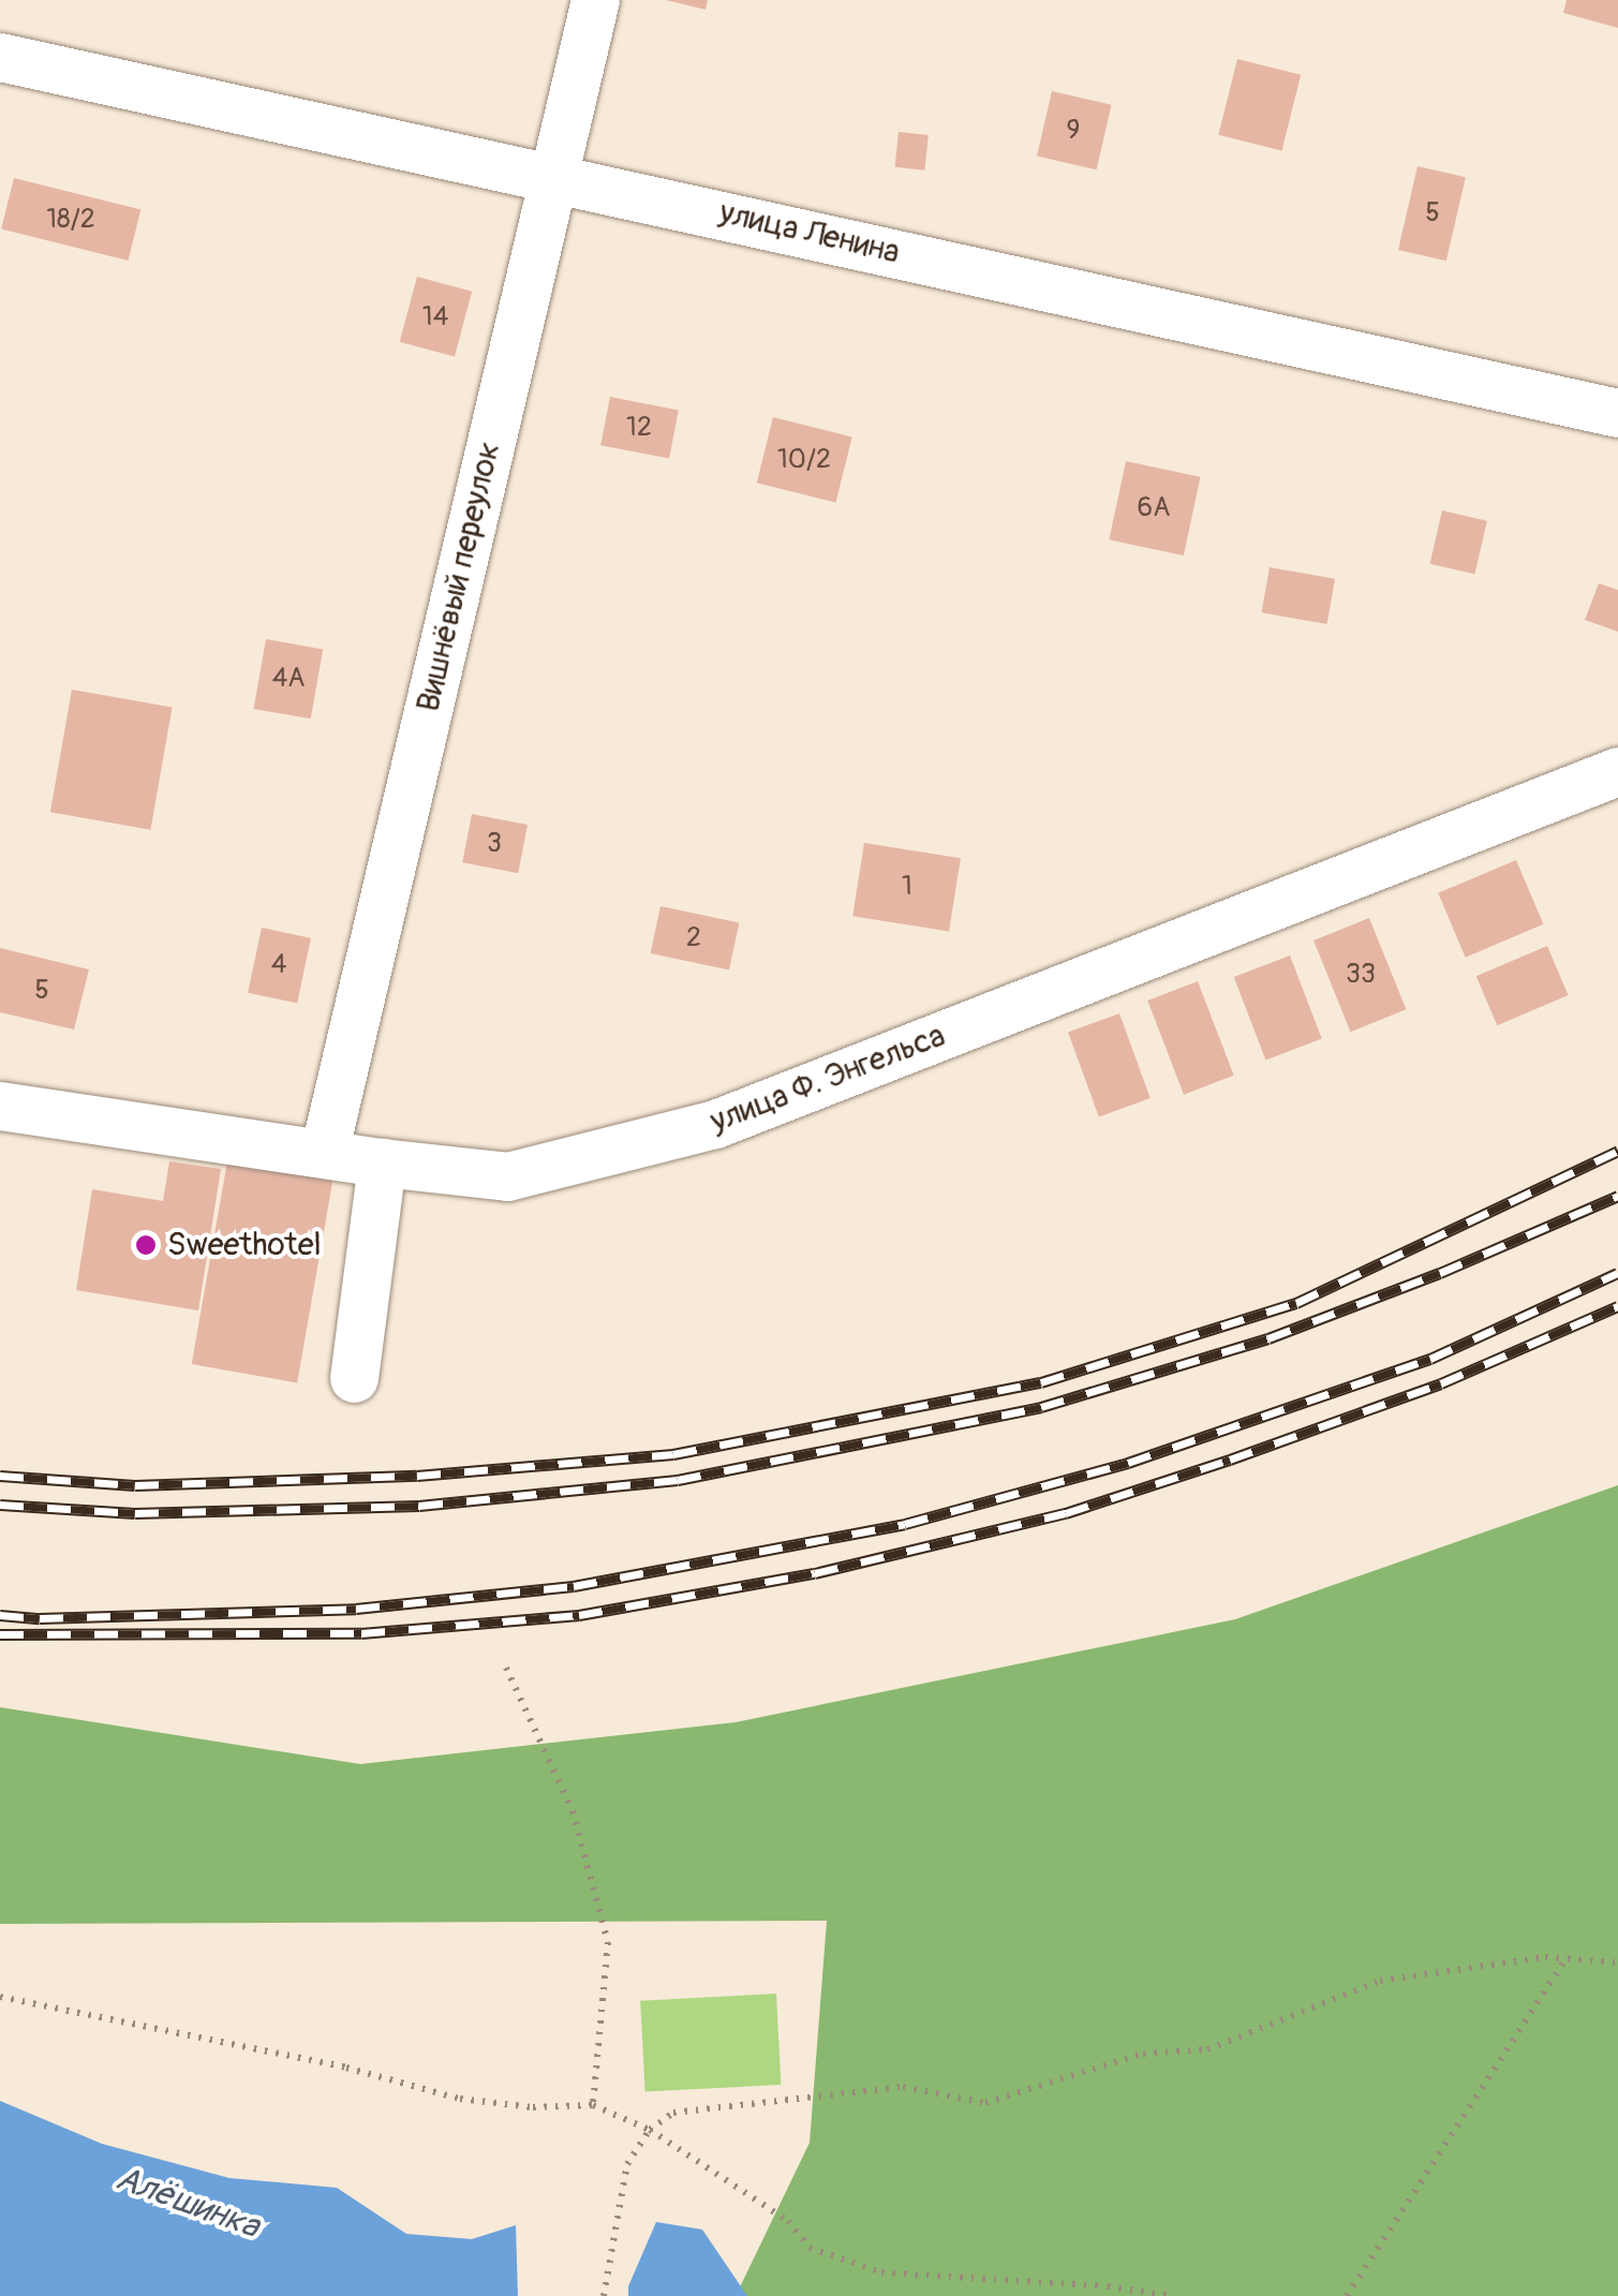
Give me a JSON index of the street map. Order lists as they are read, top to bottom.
{
  "streets": {
    "street": ["улица Ленина", "Вишнёвый переулок", "улица Ф. Энгельса"]
  },
  "crossings": [
    ["улица Ленина", "Вишнёвый переулок"],
    ["Вишнёвый переулок", "улица Ф. Энгельса"]
  ],
  "water": ["Алёшинка"],
  "places": ["Sweethotel"],
  "house_numbers": [
    "9",
    "5",
    "18/2",
    "14",
    "12",
    "10/2",
    "6А",
    "4А",
    "3",
    "1",
    "2",
    "4",
    "33",
    "5"
  ]
}
